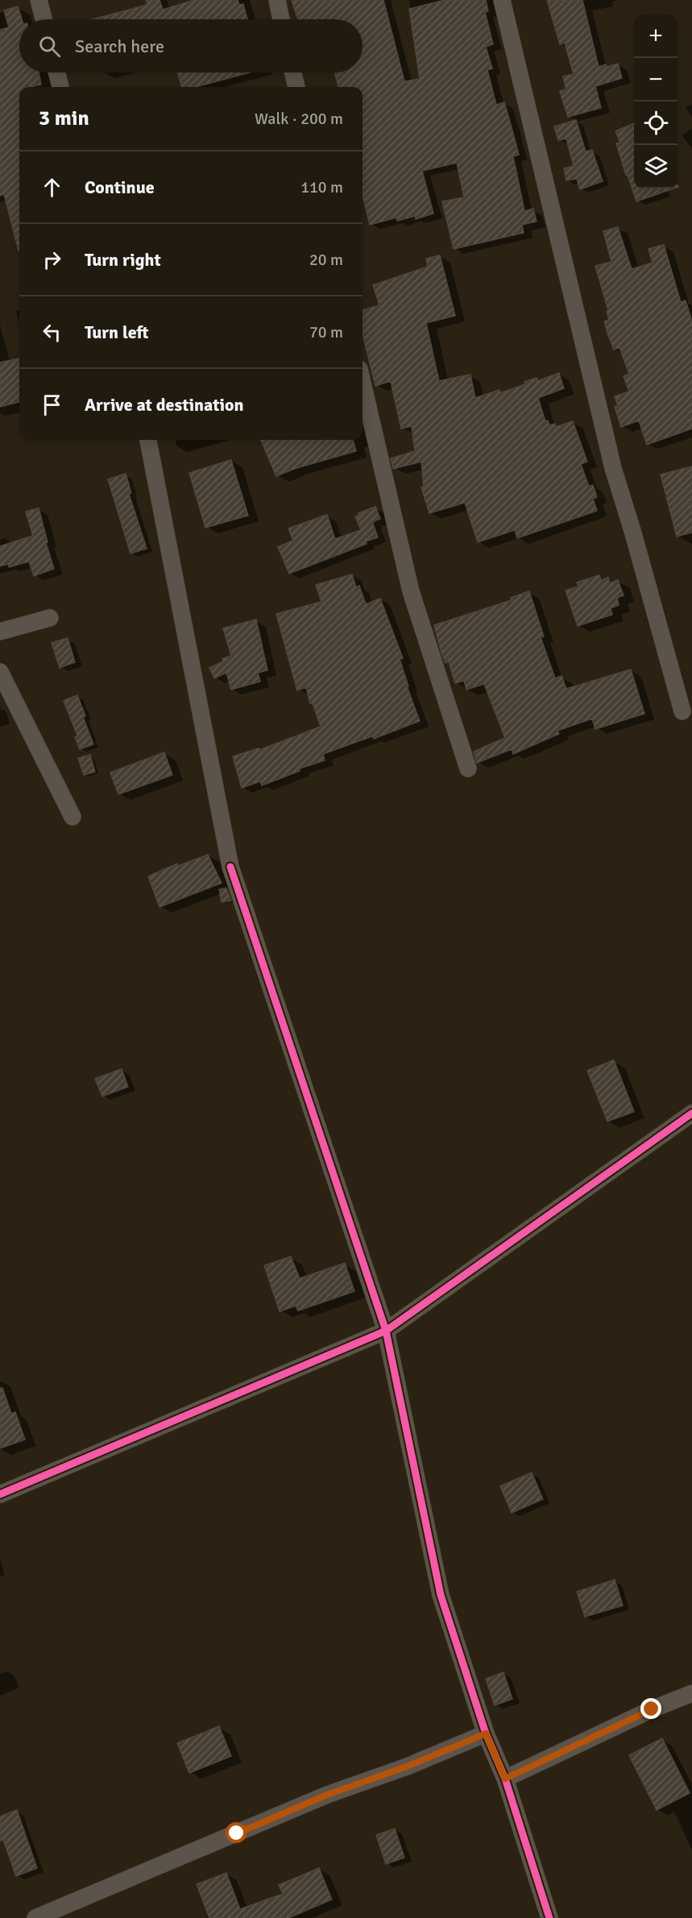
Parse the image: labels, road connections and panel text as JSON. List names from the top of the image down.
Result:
{
  "page": {
    "map_buttons": ["+", "−"],
    "search": "Search here",
    "heading": ["3 min", "Walk · 200 m"],
    "list": [
      ["Continue", "110 m"],
      ["Turn right", "20 m"],
      ["Turn left", "70 m"],
      "Arrive at destination"
    ]
  }
}
